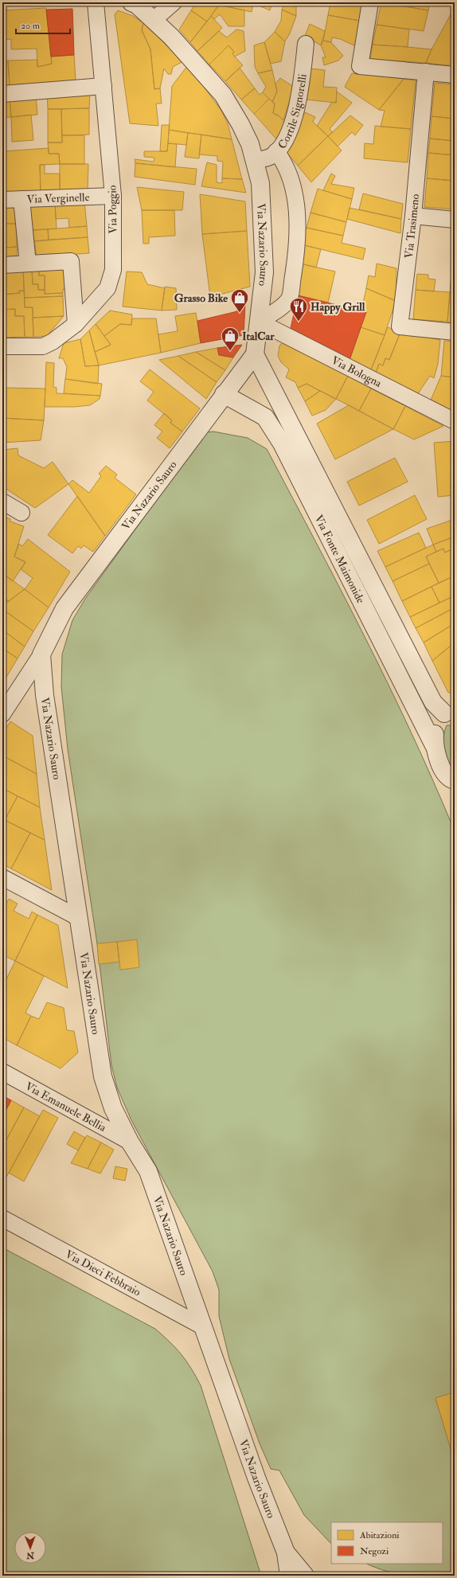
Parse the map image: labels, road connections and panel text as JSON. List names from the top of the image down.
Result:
{
  "streets": {
    "street": [
      "Cortile Signorelli",
      "Via Verginelle",
      "Via Poggio",
      "Via Trasimeno",
      "Via Nazario Sauro",
      "Via Bologna",
      "Via Fonte Maimonide",
      "Via Emanuele Bellia",
      "Via Dieci Febbraio"
    ]
  },
  "crossings": [
    ["Cortile Signorelli", "Via Nazario Sauro"],
    ["Via Verginelle", "Via Poggio"],
    ["Via Nazario Sauro", "Via Bologna"],
    ["Via Nazario Sauro", "Via Fonte Maimonide"],
    ["Via Nazario Sauro", "Via Emanuele Bellia"],
    ["Via Nazario Sauro", "Via Dieci Febbraio"]
  ],
  "places": {
    "shop": ["Grasso Bike", "ItalCar"],
    "restaurant": ["Happy Grill"]
  },
  "legend": ["Abitazioni", "Negozi"],
  "scale_bar": "20 m",
  "north": "bottom"
}
